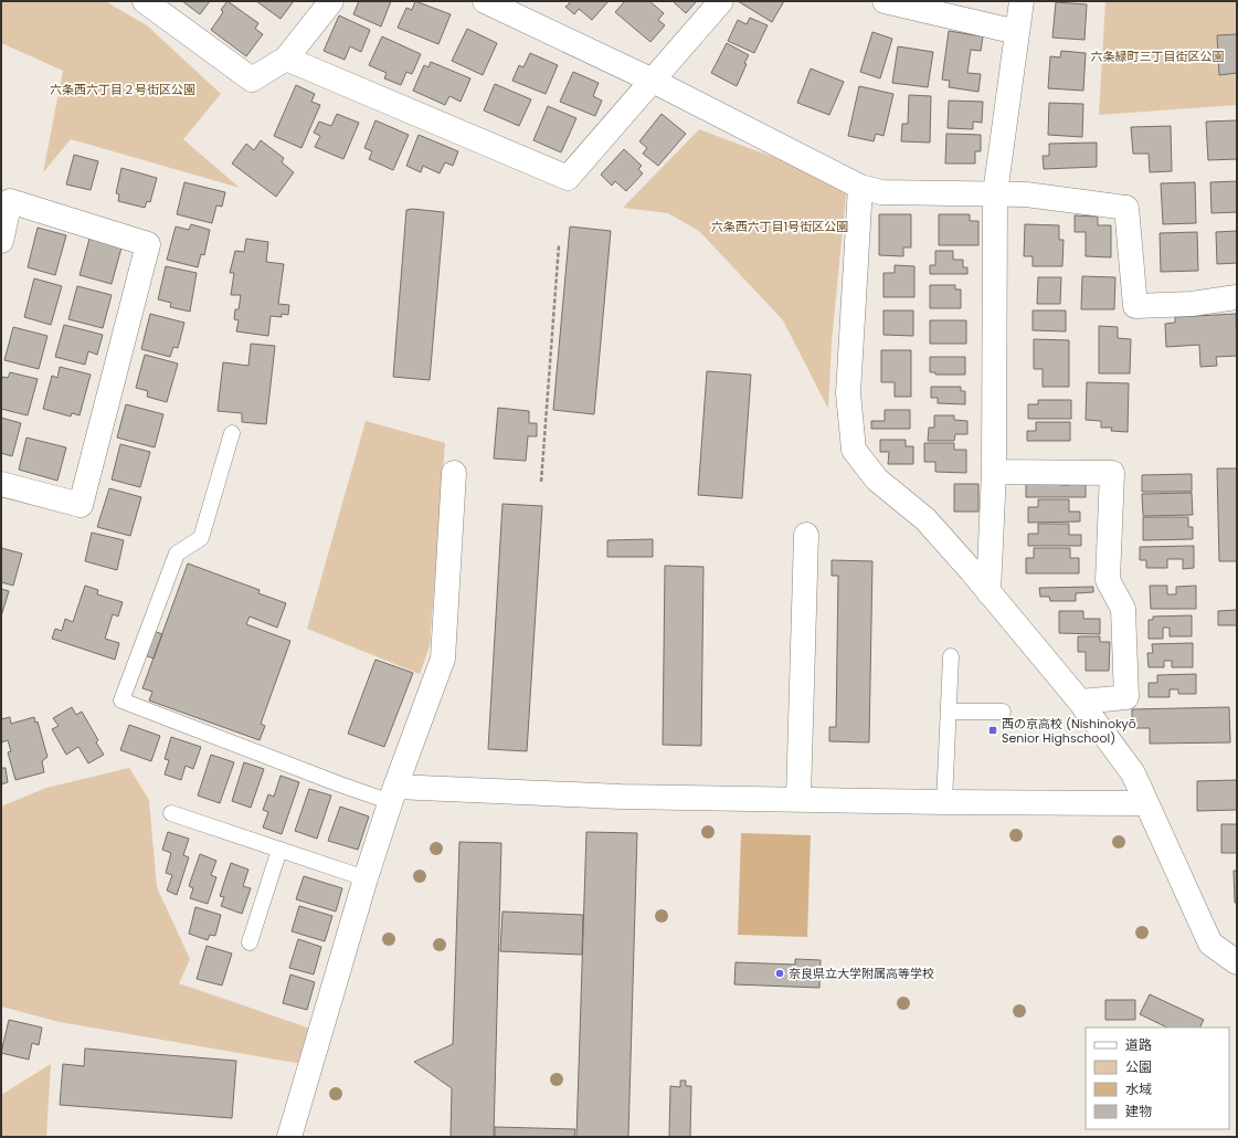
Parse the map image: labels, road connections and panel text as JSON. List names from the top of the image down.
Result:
{
  "parks": ["六条緑町三丁目街区公園", "六条西六丁目２号街区公園", "六条西六丁目1号街区公園"],
  "places": {
    "transit": ["西の京高校 (Nishinokyō Senior Highschool)"],
    "other": ["奈良県立大学附属高等学校"]
  },
  "legend": [
    "道路",
    "公園",
    "水域",
    "建物"
  ]
}
